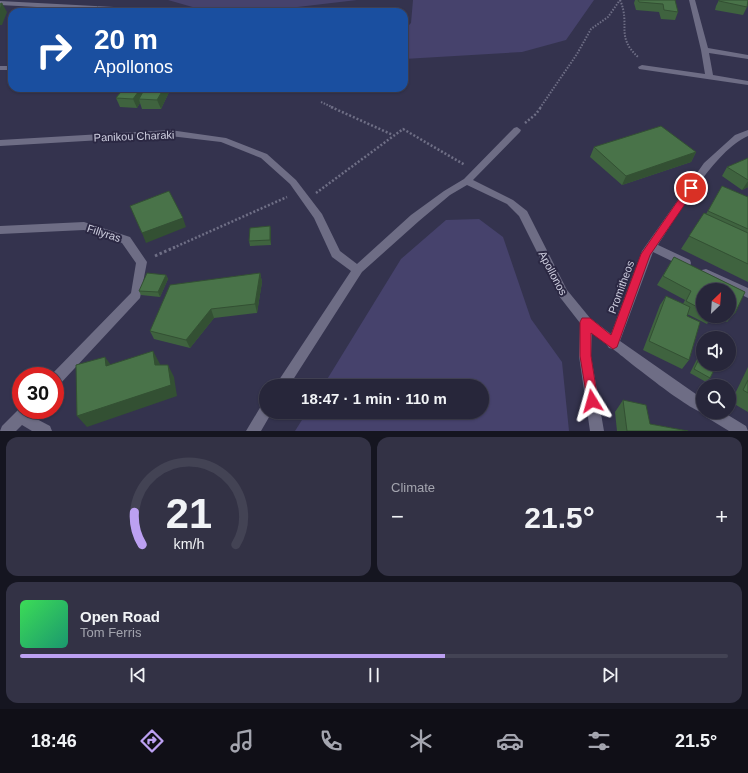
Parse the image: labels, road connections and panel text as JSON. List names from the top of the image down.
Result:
{
  "streets": {
    "street": [
      "Panikou Charaki",
      "Fillyras",
      "Apollonos",
      "Promitheos"
    ]
  },
  "crossings": [
    ["Apollonos", "Promitheos"]
  ],
  "north": "top right",
  "page": {
    "turn": ["20 m", "Apollonos"],
    "limit": "30",
    "trip": "18:47 · 1 min · 110 m",
    "tile": "Climate",
    "heat": ["−", "21.5°", "+"],
    "song": ["Open Road", "Tom Ferris"],
    "tabs": ["18:46", "21.5°"],
    "gauge": ["21", "km/h"]
  }
}
